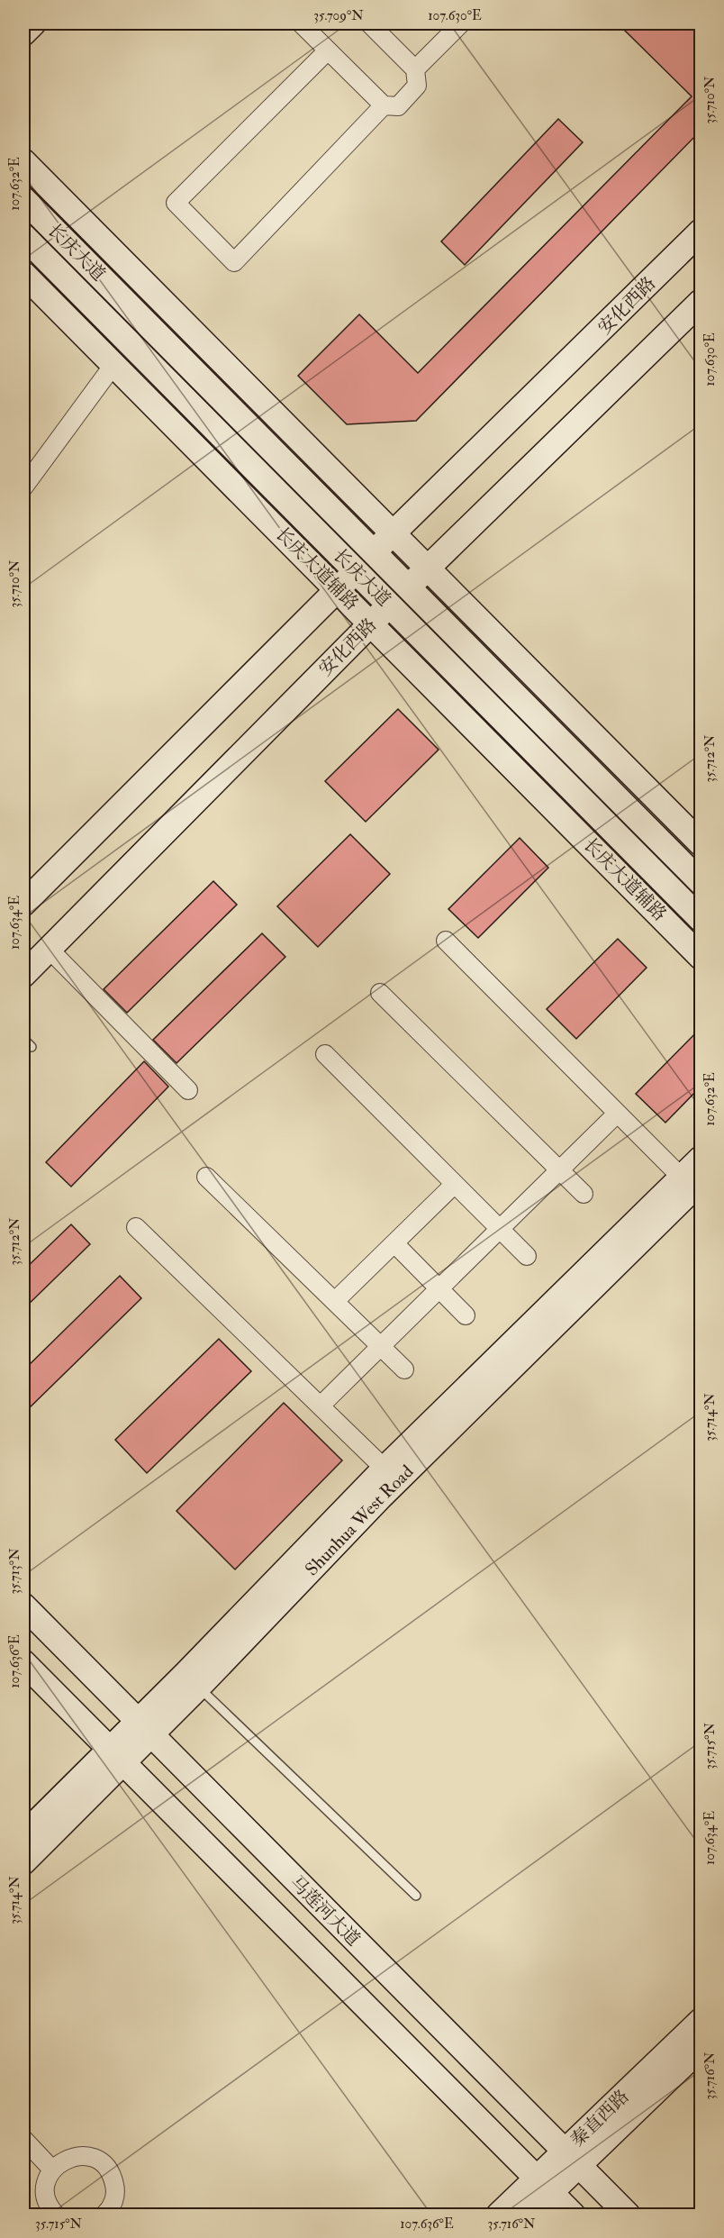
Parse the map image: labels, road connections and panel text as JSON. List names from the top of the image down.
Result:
{
  "streets": {
    "main road": [
      "长庆大道",
      "安化西路",
      "长庆大道辅路",
      "Shunhua West Road",
      "马莲河大道",
      "秦直西路"
    ]
  },
  "crossings": [
    ["长庆大道", "安化西路"],
    ["安化西路", "长庆大道辅路"],
    ["Shunhua West Road", "马莲河大道"],
    ["马莲河大道", "秦直西路"]
  ],
  "coordinates": [
    "35.709°N",
    "107.630°E",
    "35.710°N",
    "107.632°E",
    "35.712°N",
    "107.634°E",
    "35.714°N",
    "35.713°N",
    "107.636°E",
    "35.715°N",
    "35.716°N"
  ]
}
